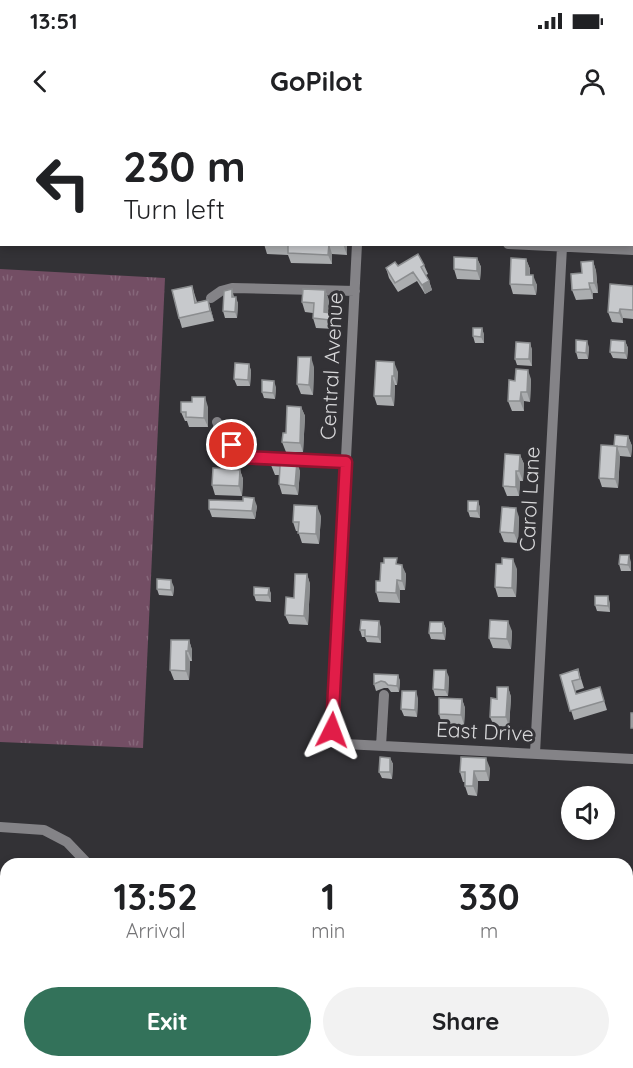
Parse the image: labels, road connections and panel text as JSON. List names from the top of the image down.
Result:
{
  "streets": {
    "street": ["Central Avenue", "Carol Lane", "East Drive"]
  },
  "crossings": [
    ["Central Avenue", "East Drive"],
    ["Carol Lane", "East Drive"]
  ],
  "page": {
    "status": "13:51",
    "header": "GoPilot",
    "turn": ["230 m", "Turn left"],
    "eta": [
      "13:52",
      "Arrival",
      "1",
      "min",
      "330",
      "m"
    ],
    "buttons": ["Exit", "Share"]
  }
}
